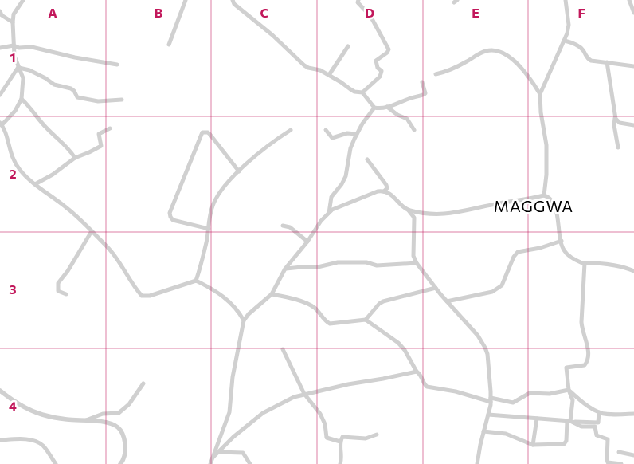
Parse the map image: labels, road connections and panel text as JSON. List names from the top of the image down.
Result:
{
  "districts": ["MAGGWA"],
  "grid": {
    "columns": [
      "A",
      "B",
      "C",
      "D",
      "E",
      "F"
    ],
    "rows": [
      "1",
      "2",
      "3",
      "4"
    ]
  }
}
